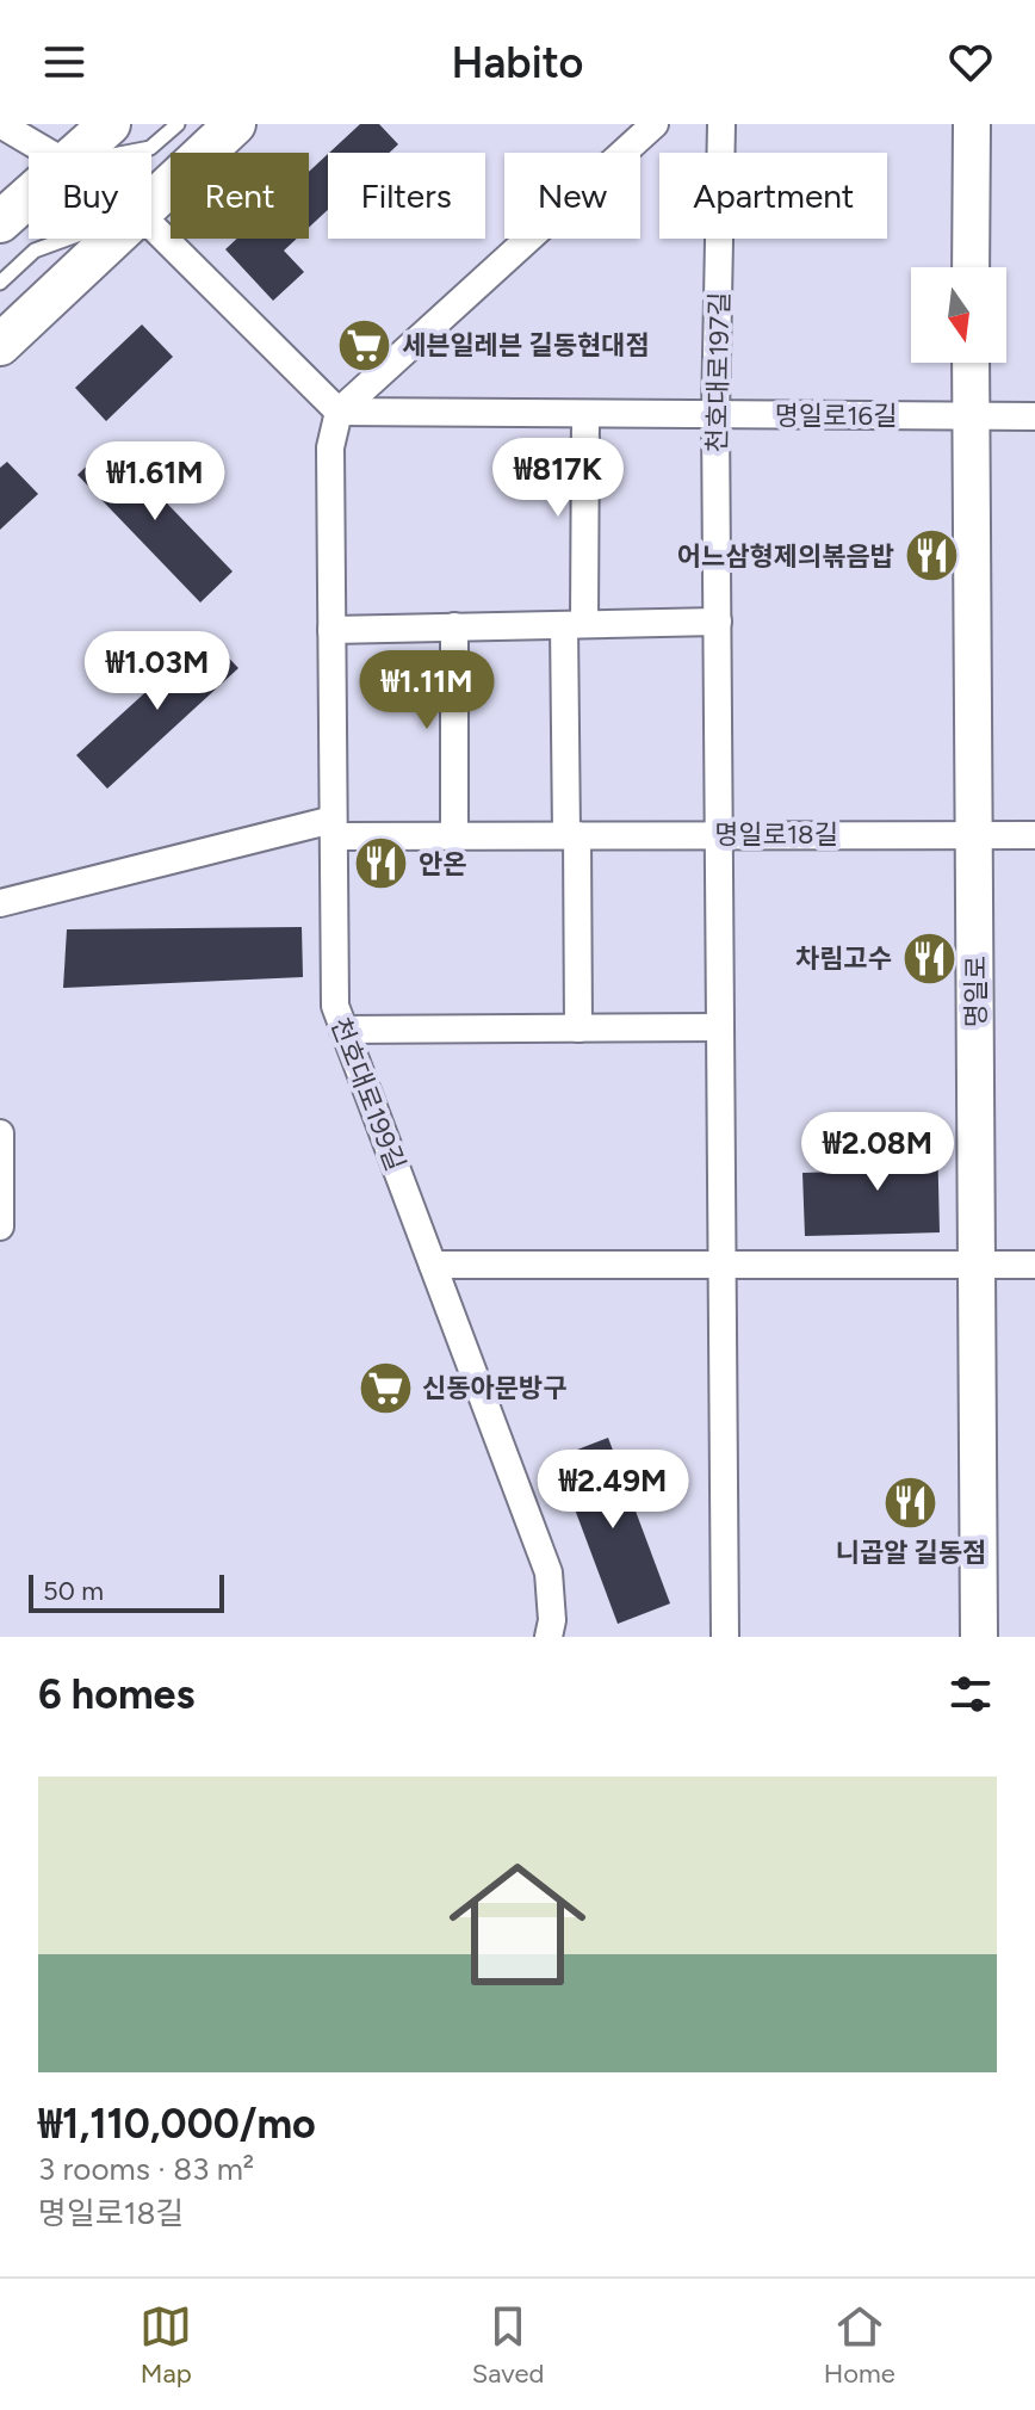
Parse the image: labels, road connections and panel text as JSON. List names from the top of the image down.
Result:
{
  "streets": {
    "street": [
      "천호대로197길",
      "명일로16길",
      "명일로18길",
      "명일로",
      "천호대로199길"
    ]
  },
  "crossings": [
    ["천호대로197길", "명일로16길"],
    ["천호대로197길", "명일로18길"],
    ["명일로16길", "명일로"],
    ["명일로16길", "천호대로199길"],
    ["명일로18길", "명일로"],
    ["명일로18길", "천호대로199길"]
  ],
  "places": {
    "supermarket": ["세븐일레븐 길동현대점", "신동아문방구"],
    "restaurant": [
      "어느삼형제의볶음밥",
      "안온",
      "차림고수",
      "니곱알 길동점"
    ]
  },
  "scale_bar": "50 m",
  "north": "bottom",
  "page": {
    "header": "Habito",
    "chip": [
      "Buy",
      "Rent",
      "Filters",
      "New",
      "Apartment"
    ],
    "price": [
      "₩817K",
      "₩1.61M",
      "₩1.03M",
      "₩1.11M",
      "₩2.08M",
      "₩2.49M"
    ],
    "scale": "50 m",
    "heading": "6 homes",
    "list": [
      {
        "name": "₩1,110,000/mo",
        "note": "3 rooms · 83 m² · 명일로18길"
      }
    ],
    "tabs": ["Map", "Saved", "Home"]
  }
}
